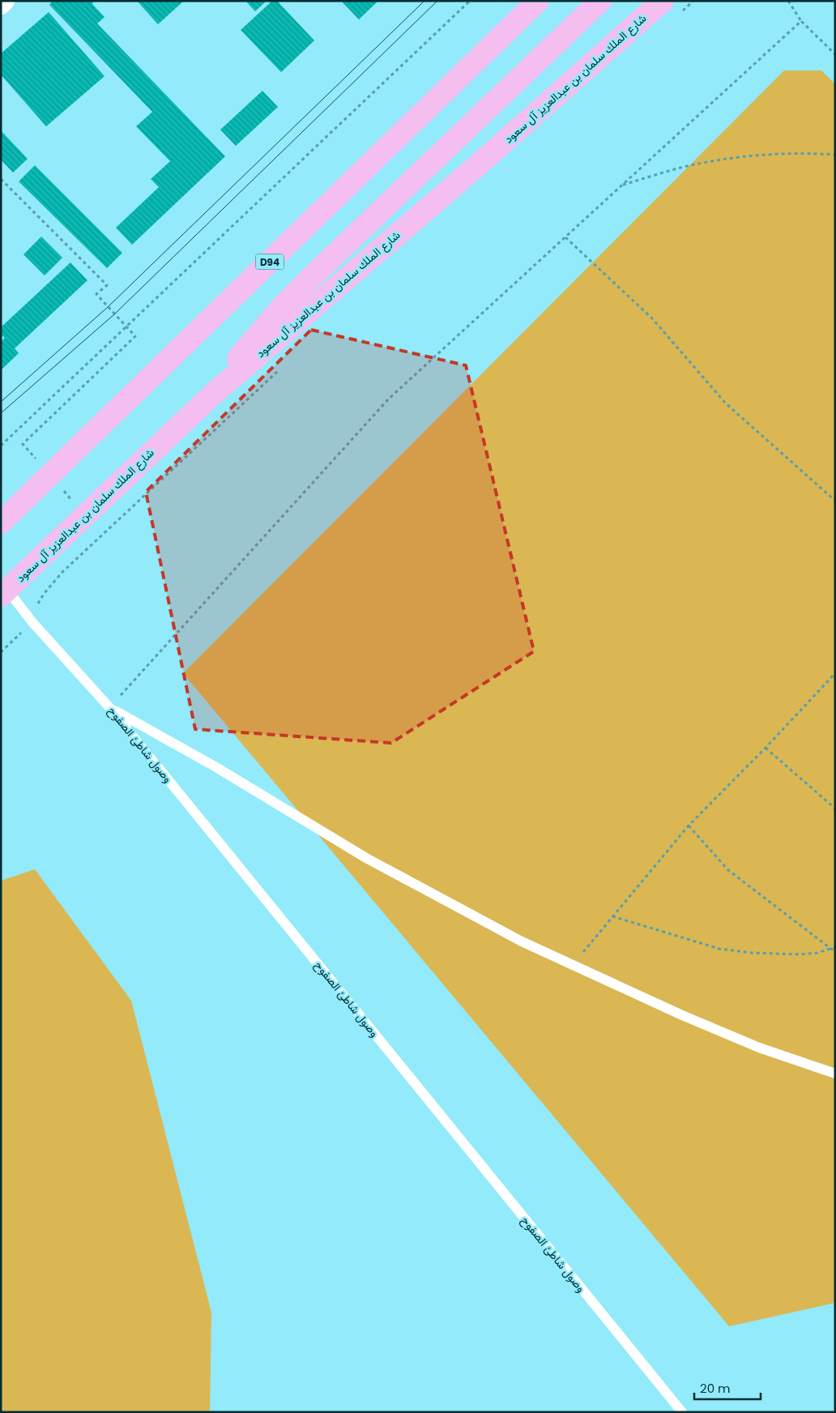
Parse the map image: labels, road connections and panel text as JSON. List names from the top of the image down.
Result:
{
  "streets": {
    "main road": ["شارع الملك سلمان بن عبدالعزيز آل سعود", "D94"],
    "lane": ["وصول شاطئ الصفوح"]
  },
  "crossings": [
    ["شارع الملك سلمان بن عبدالعزيز آل سعود", "وصول شاطئ الصفوح"]
  ],
  "scale_bar": "20 m"
}
